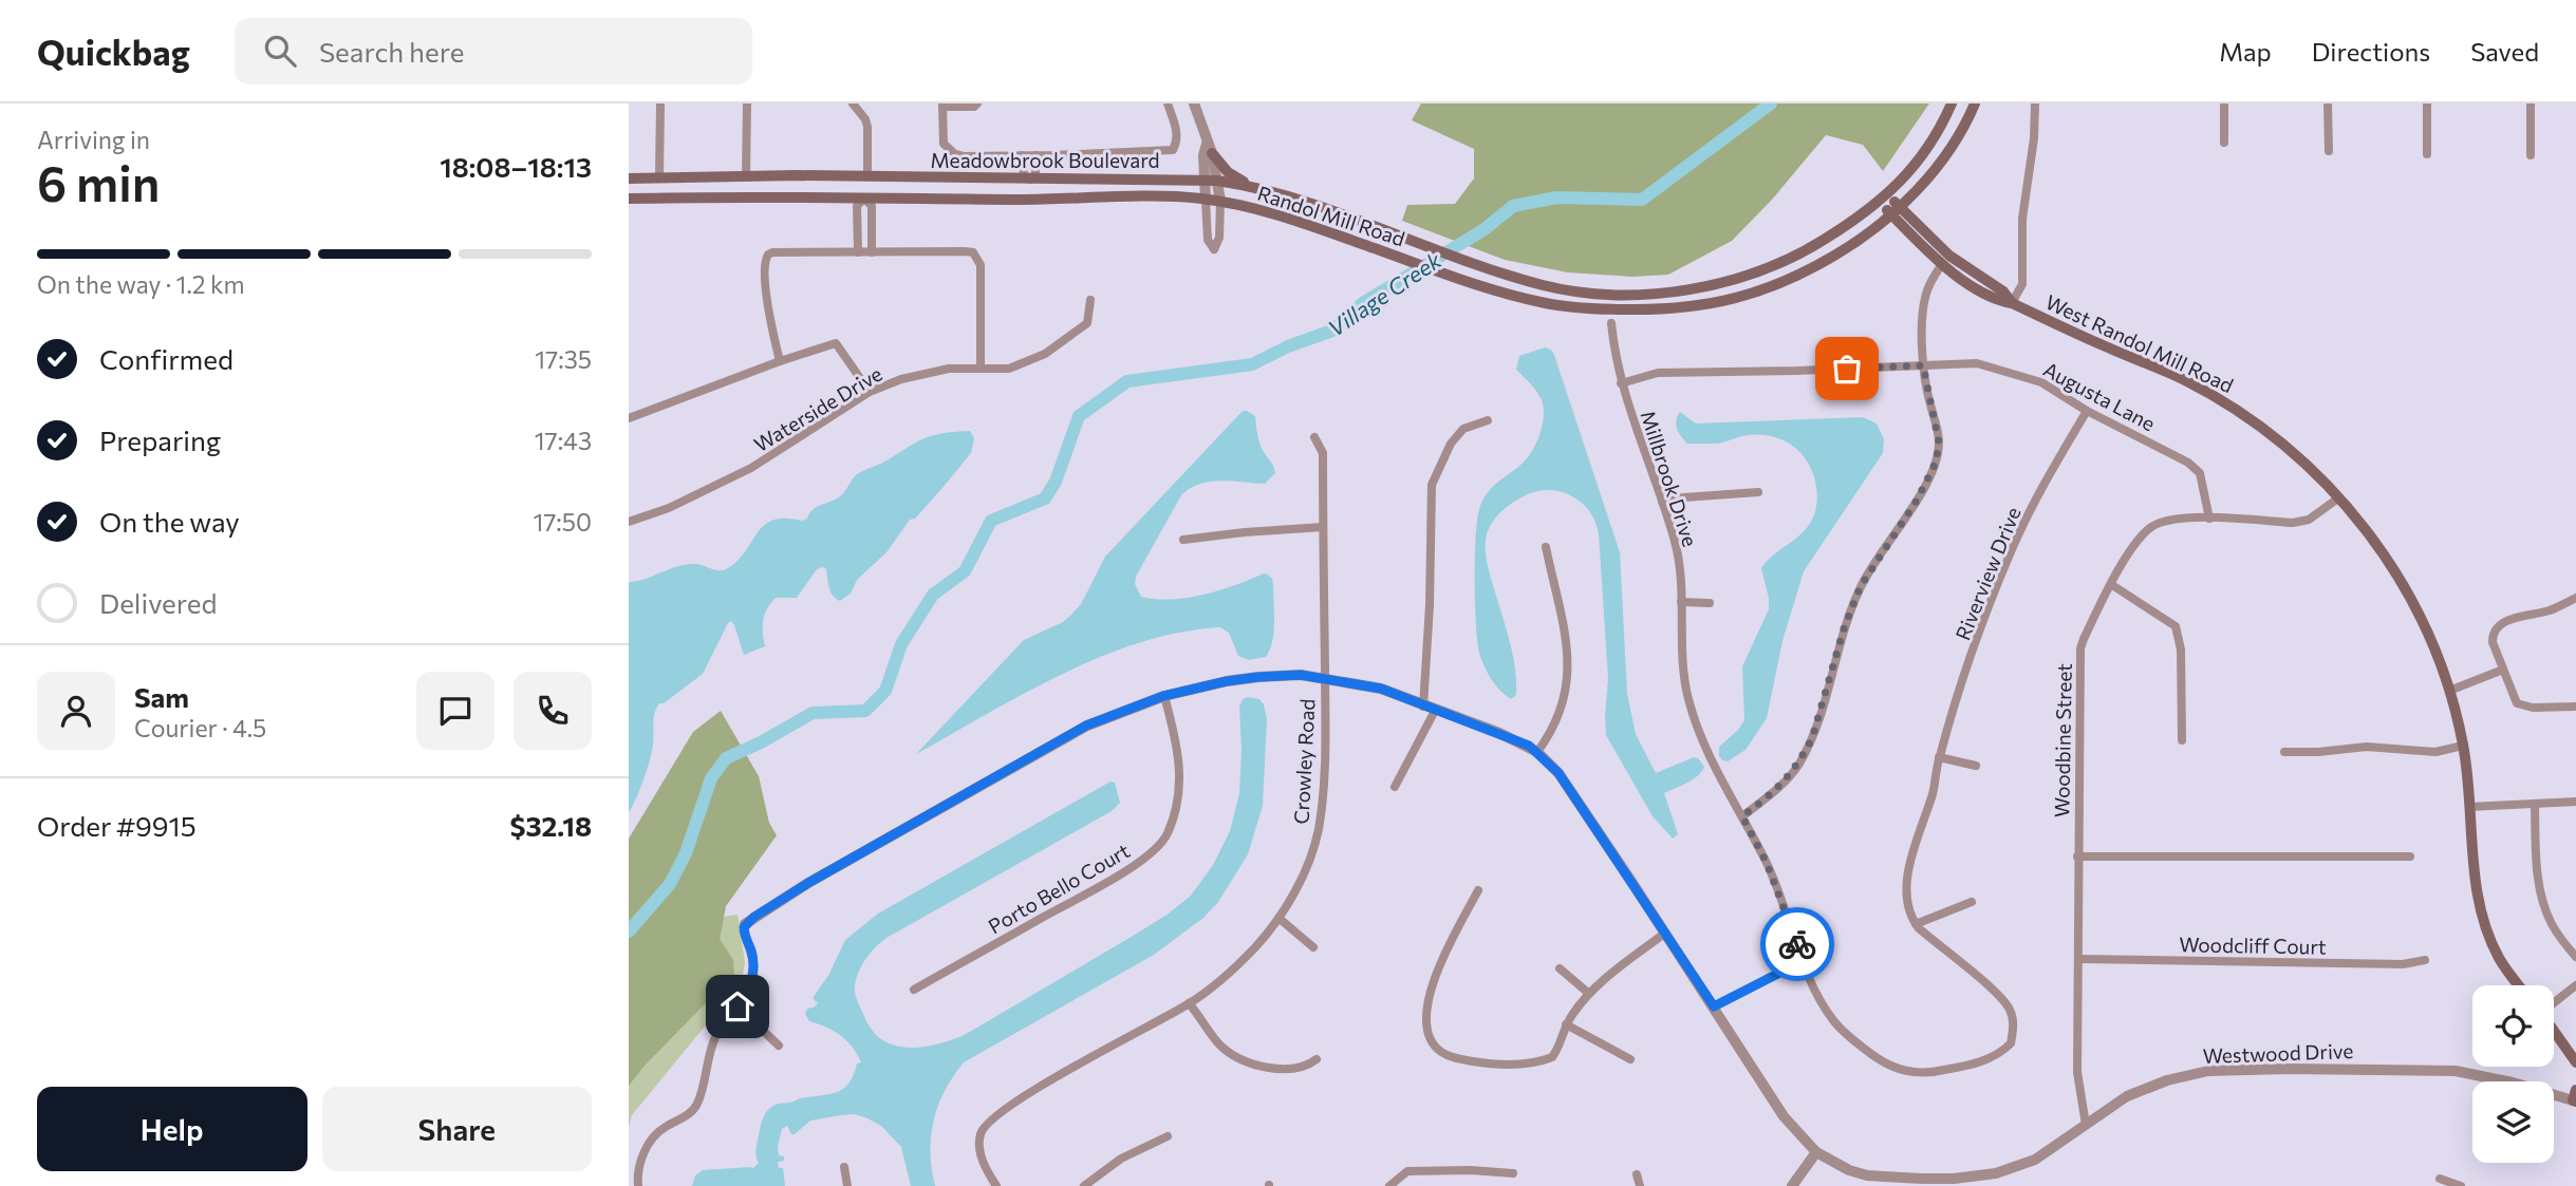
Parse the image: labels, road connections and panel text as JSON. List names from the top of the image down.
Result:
{
  "streets": {
    "main road": ["Meadowbrook Boulevard", "Randol Mill Road", "West Randol Mill Road"],
    "street": [
      "Augusta Lane",
      "Waterside Drive",
      "Millbrook Drive",
      "Riverview Drive",
      "Woodbine Street",
      "Crowley Road",
      "Porto Bello Court",
      "Woodcliff Court",
      "Westwood Drive"
    ]
  },
  "crossings": [
    ["Meadowbrook Boulevard", "Randol Mill Road"],
    ["Meadowbrook Boulevard", "West Randol Mill Road"],
    ["Randol Mill Road", "West Randol Mill Road"],
    ["West Randol Mill Road", "Woodbine Street"],
    ["Augusta Lane", "Millbrook Drive"],
    ["Augusta Lane", "Riverview Drive"],
    ["Augusta Lane", "Woodbine Street"],
    ["Millbrook Drive", "Riverview Drive"],
    ["Woodbine Street", "Woodcliff Court"],
    ["Woodbine Street", "Westwood Drive"],
    ["Crowley Road", "Westwood Drive"],
    ["Porto Bello Court", "Westwood Drive"]
  ],
  "water": ["Village Creek"],
  "page": {
    "header": "Quickbag",
    "search": "Search here",
    "nav": ["Map", "Directions", "Saved"],
    "heading": ["6 min", "Arriving in", "18:08–18:13"],
    "panel": [
      "Sam",
      "Courier · 4.5",
      "Order #9915",
      "$32.18"
    ],
    "bar": "On the way · 1.2 km",
    "list": [
      ["Confirmed", "17:35"],
      ["Preparing", "17:43"],
      ["On the way", "17:50"],
      "Delivered"
    ],
    "buttons": ["Help", "Share"]
  }
}
